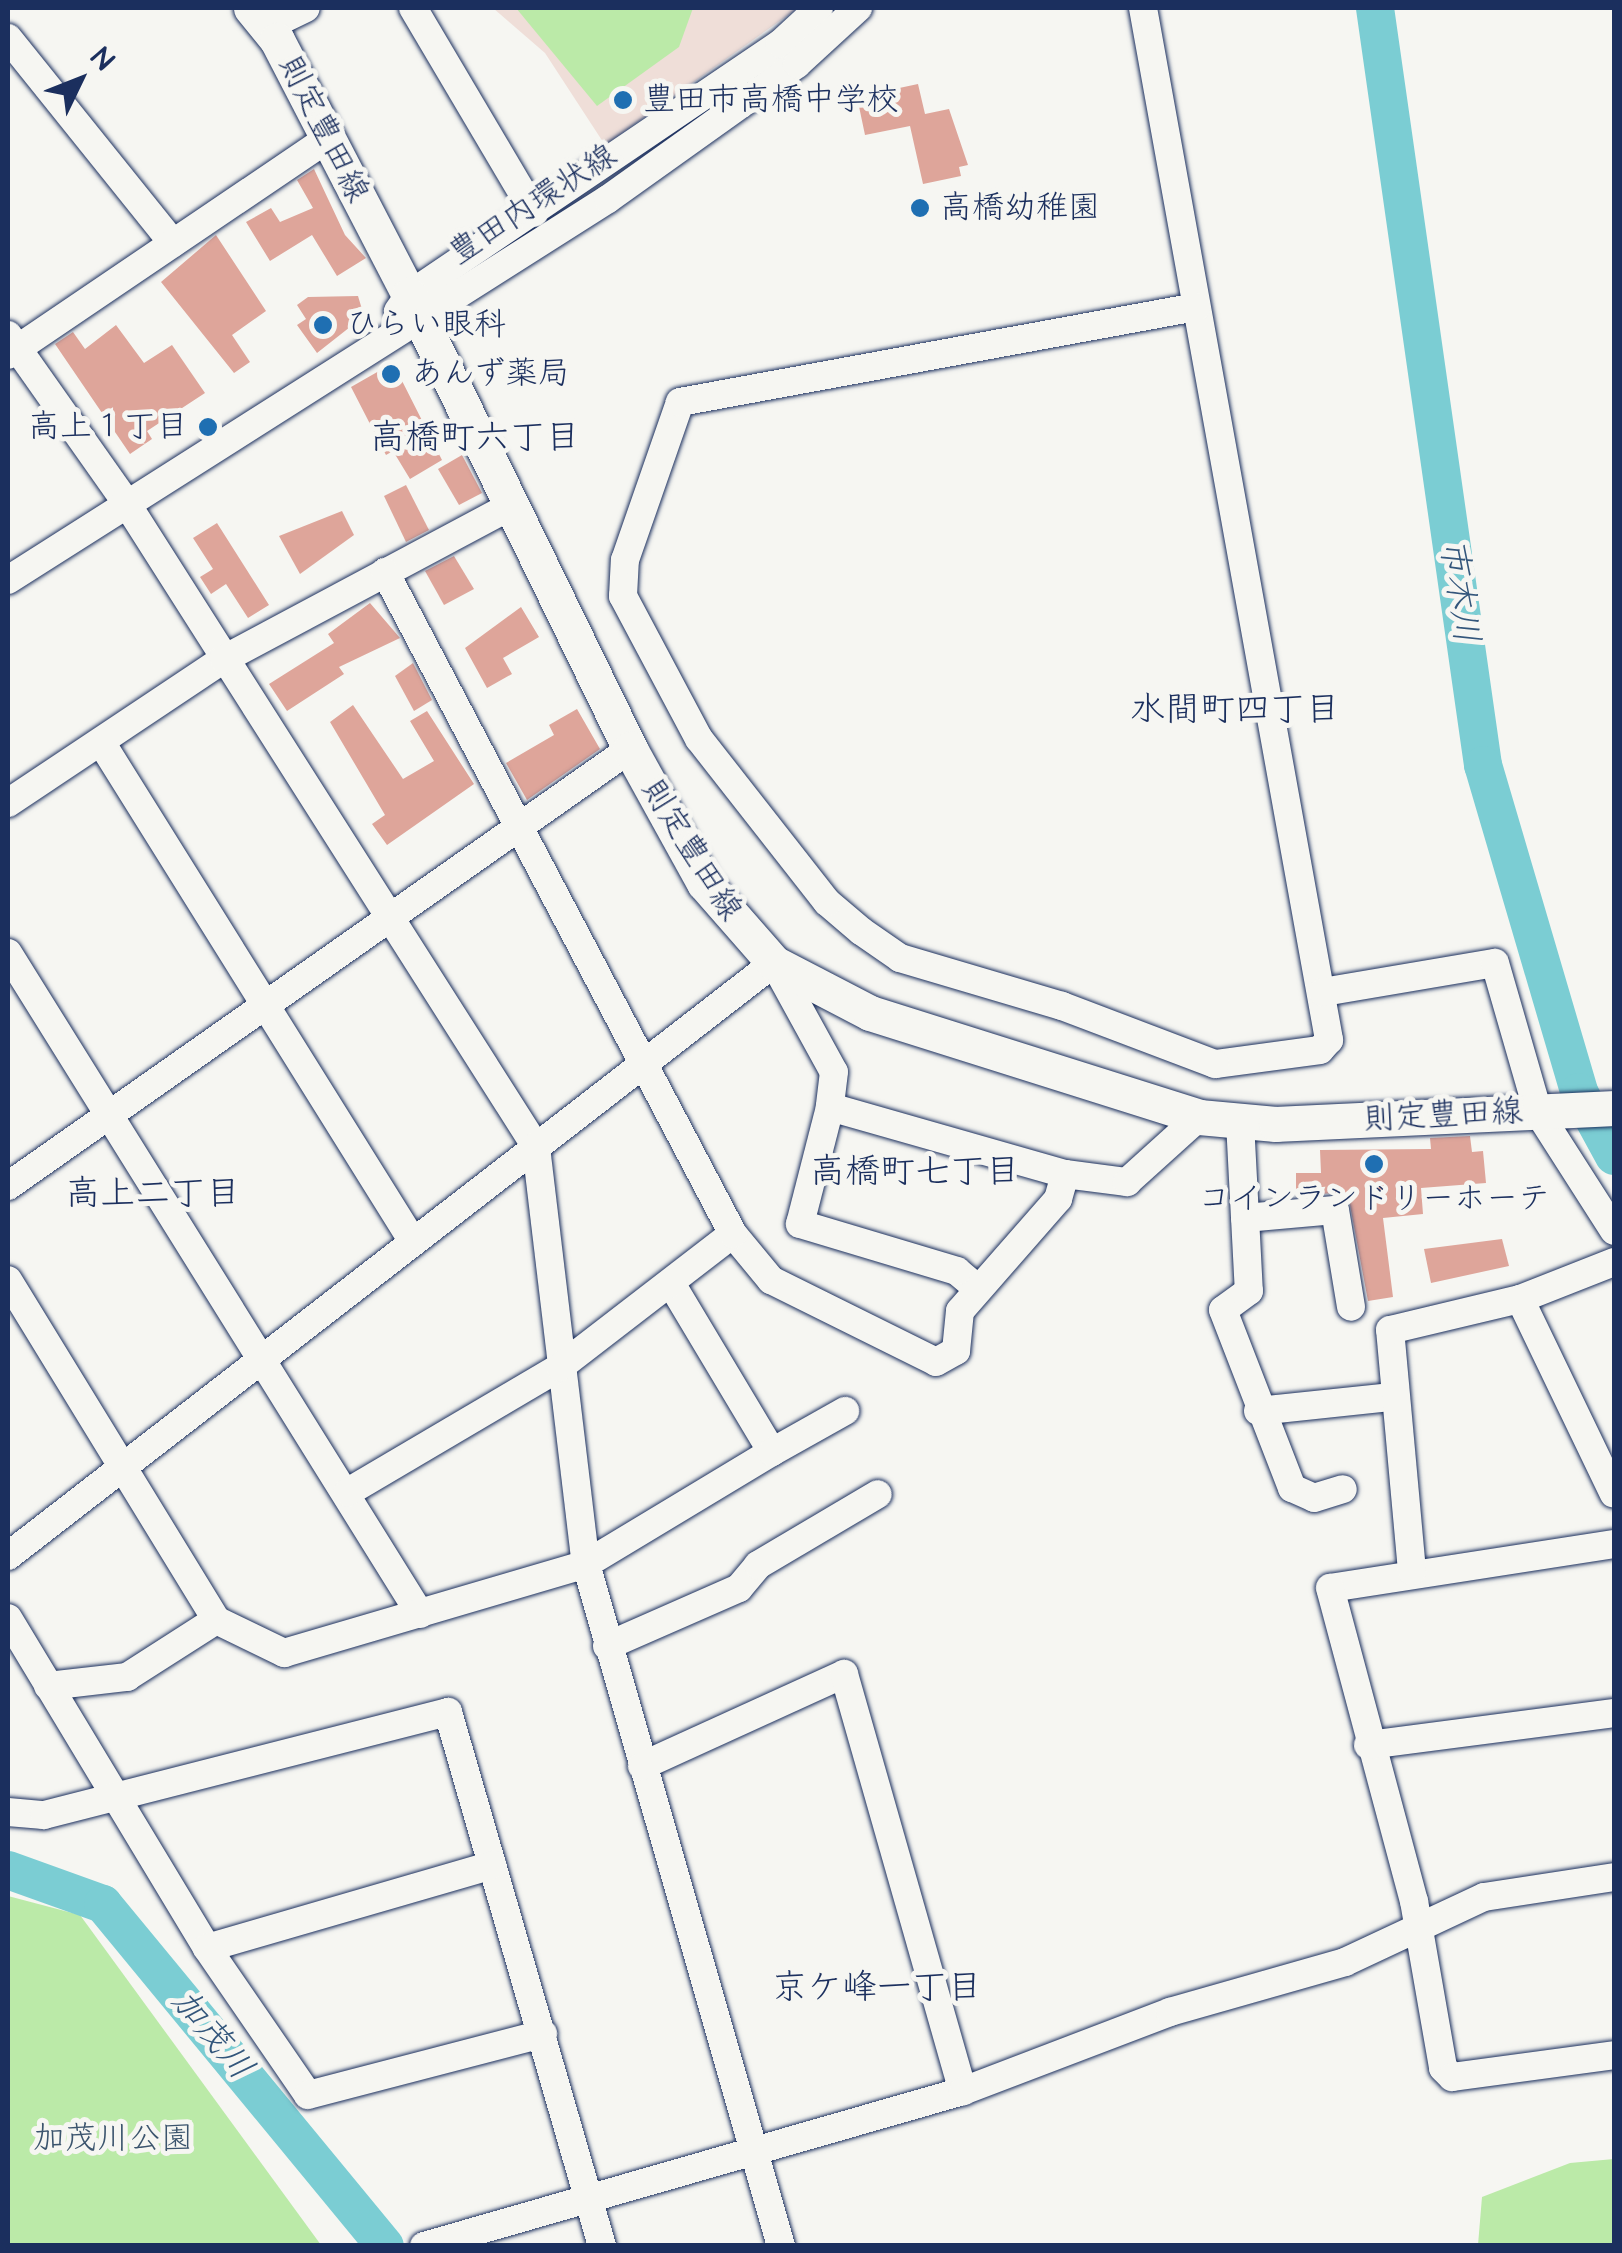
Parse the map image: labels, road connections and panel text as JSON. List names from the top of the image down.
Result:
{
  "streets": {
    "main road": ["則定豊田線"],
    "street": ["豊田内環状線"]
  },
  "crossings": [
    ["則定豊田線", "豊田内環状線"]
  ],
  "districts": [
    "高橋町六丁目",
    "水間町四丁目",
    "高橋町七丁目",
    "高上二丁目",
    "京ケ峰一丁目"
  ],
  "water": ["市木川", "加茂川"],
  "parks": ["加茂川公園"],
  "places": [
    "豊田市高橋中学校",
    "高橋幼稚園",
    "ひらい眼科",
    "あんず薬局",
    "高上１丁目",
    "コインランドリーホーテ"
  ],
  "north": "top right"
}
